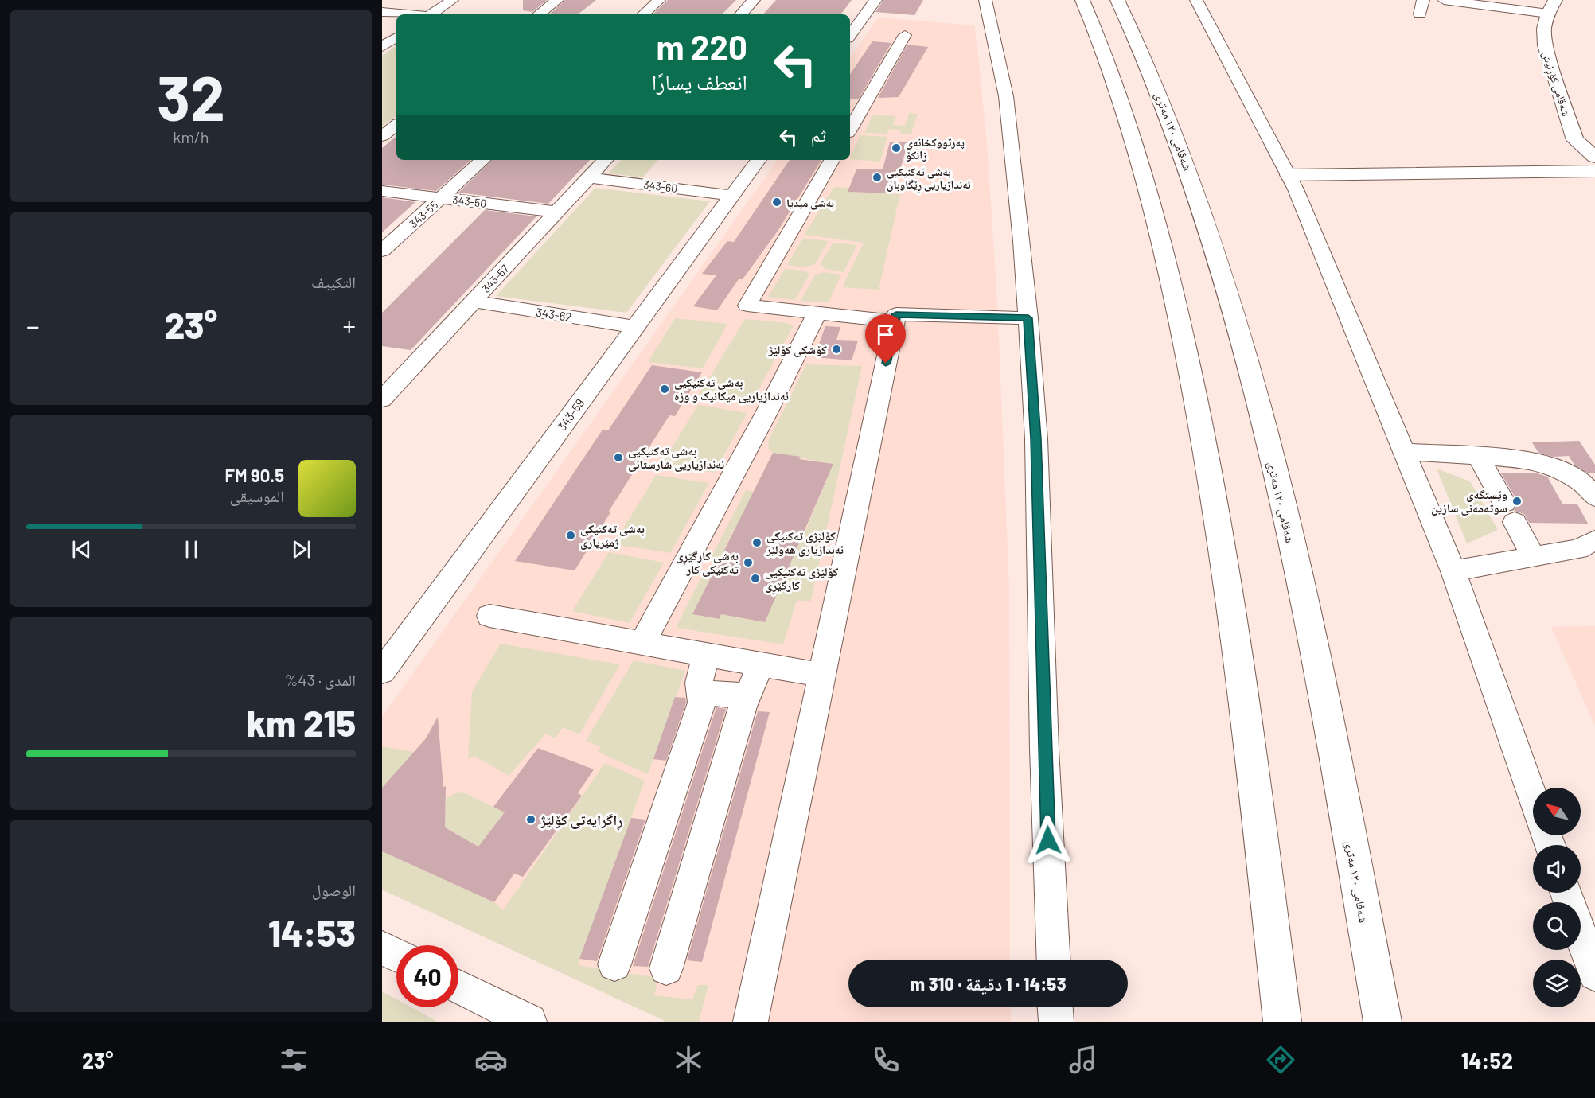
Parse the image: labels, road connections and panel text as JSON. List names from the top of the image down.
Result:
{
  "streets": {
    "main road": ["شەقامی کۆڕنیش", "شەقامی ١٢٠ مەتری"],
    "street": [
      "343-60",
      "343-50",
      "343-55",
      "343-57",
      "343-62",
      "343-59"
    ]
  },
  "crossings": [
    ["343-60", "343-57"],
    ["343-60", "343-59"],
    ["343-50", "343-55"],
    ["343-50", "343-57"],
    ["343-57", "343-62"],
    ["343-62", "343-59"]
  ],
  "places": [
    "پەرتووکخانەی زانکۆ",
    "بەشی تەکنیکیی ئەندازیاریی ڕێگاوبان",
    "بەشی میدیا",
    "کۆشکی کۆلێژ",
    "بەشی تەکنیکیی ئەندازیاریی میکانیک و وزە",
    "بەشی تەکنیکیی ئەندازیاریی شارستانی",
    "وێستگەی سوتەمەنی سازین",
    "بەشی تەکنیکی ژمێریاری",
    "کۆلێژی تەکنیکی ئەندازیاری هەولێر",
    "بەشی کارگێڕی تەکنیکی کار",
    "کۆلێژی تەکنیکیی کارگێڕی",
    "ڕاگرایەتی کۆلێژ"
  ],
  "north": "top left",
  "page": {
    "tile": [
      ["32", "km/h"],
      "التكييف",
      ["المدى · 43%", "215 km"],
      ["الوصول", "14:53"]
    ],
    "turn": ["220 m", "انعطف يسارًا"],
    "then": "ثم",
    "heat": ["−", "23°", "+"],
    "song": ["90.5 FM", "الموسيقى"],
    "limit": "40",
    "trip": "14:53 · 1 دقيقة · 310 m",
    "tabs": ["14:52", "23°"]
  }
}
